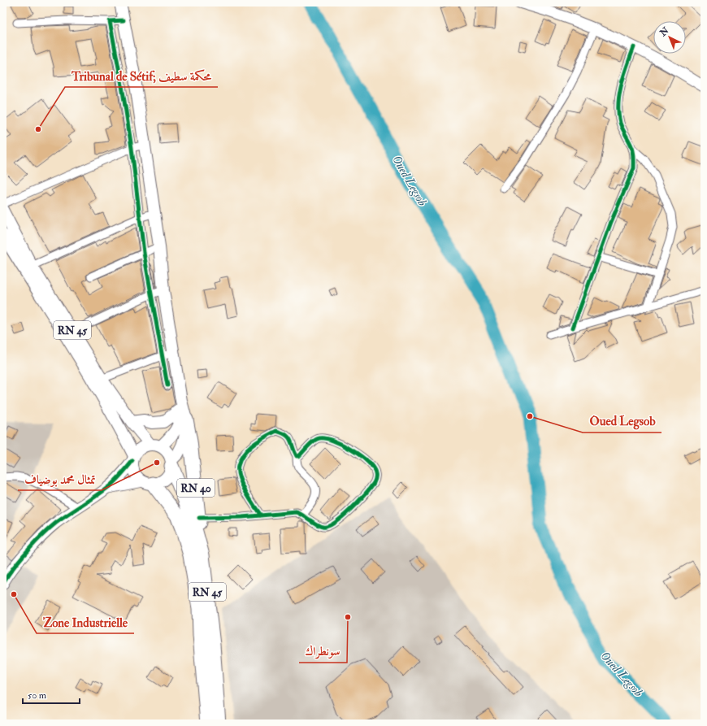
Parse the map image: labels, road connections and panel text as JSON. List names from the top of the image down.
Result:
{
  "streets": {
    "highway": ["RN 45", "RN 40"]
  },
  "crossings": [
    ["RN 45", "RN 40"]
  ],
  "water": ["Oued Legsob"],
  "places": [
    "Tribunal de Sétif; محكمة سطيف",
    "Oued Legsob",
    "تمثال محمد بوضياف",
    "Zone Industrielle",
    "سونطراك"
  ],
  "scale_bar": "50 m",
  "north": "top left"
}
